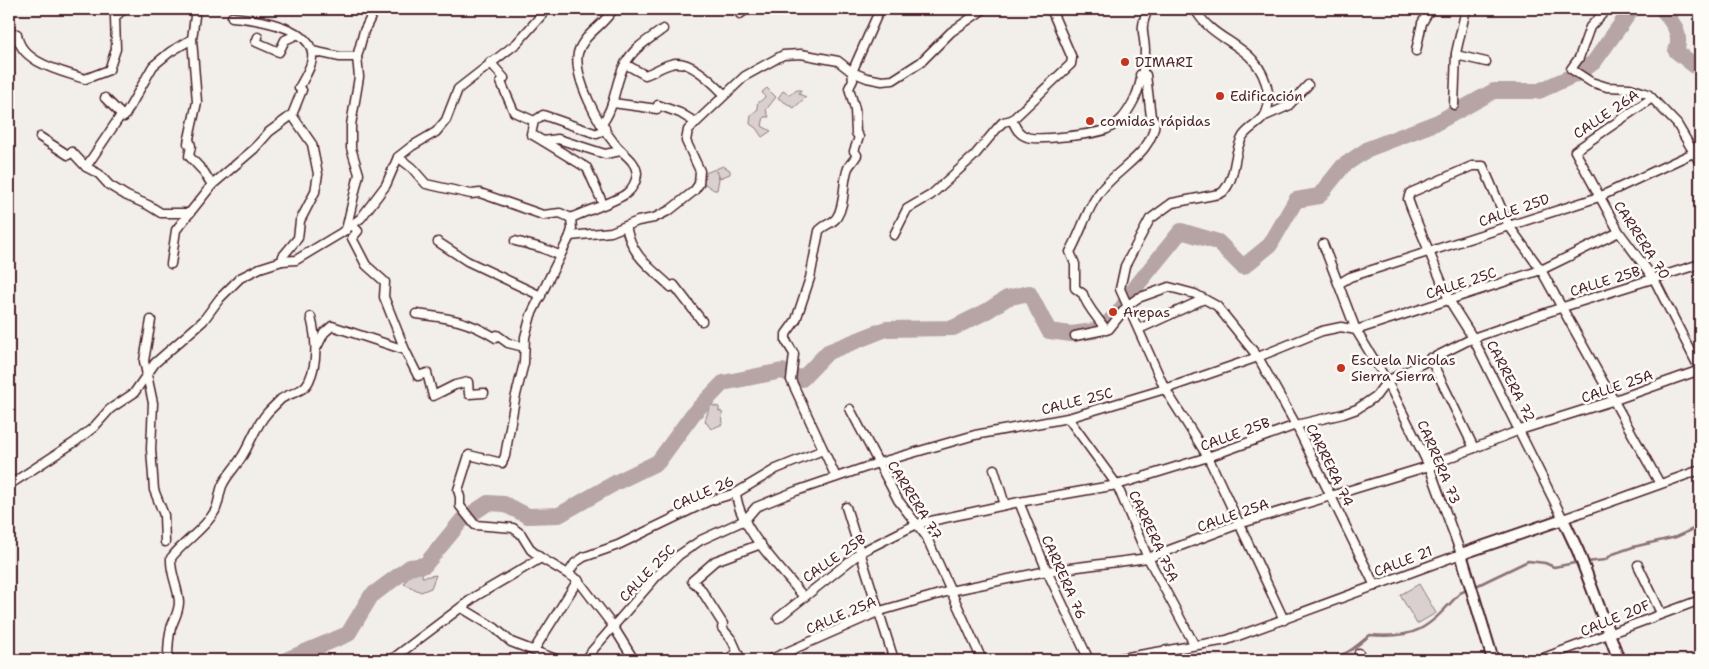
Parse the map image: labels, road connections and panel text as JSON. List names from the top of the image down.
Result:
{
  "streets": {
    "street": [
      "CALLE 26A",
      "CALLE 25D",
      "CARRERA 70",
      "CALLE 25B",
      "CALLE 25C",
      "CARRERA 72",
      "CALLE 25A",
      "CARRERA 73",
      "CARRERA 74",
      "CALLE 26",
      "CARRERA 77",
      "CARRERA 75A",
      "CALLE 21",
      "CARRERA 76",
      "CALLE 20F"
    ]
  },
  "crossings": [
    ["CALLE 26A", "CARRERA 70"],
    ["CALLE 25D", "CARRERA 70"],
    ["CALLE 25D", "CARRERA 72"],
    ["CALLE 25D", "CARRERA 73"],
    ["CARRERA 70", "CALLE 25B"],
    ["CARRERA 70", "CALLE 25C"],
    ["CARRERA 70", "CALLE 25A"],
    ["CALLE 25B", "CARRERA 72"],
    ["CALLE 25B", "CARRERA 73"],
    ["CALLE 25B", "CARRERA 74"],
    ["CALLE 25B", "CARRERA 77"],
    ["CALLE 25B", "CARRERA 75A"],
    ["CALLE 25B", "CARRERA 76"],
    ["CALLE 25C", "CARRERA 72"],
    ["CALLE 25C", "CARRERA 73"],
    ["CALLE 25C", "CARRERA 74"],
    ["CALLE 25C", "CARRERA 77"],
    ["CALLE 25C", "CARRERA 75A"],
    ["CARRERA 72", "CALLE 25A"],
    ["CARRERA 72", "CALLE 21"],
    ["CARRERA 72", "CALLE 20F"],
    ["CALLE 25A", "CARRERA 73"],
    ["CALLE 25A", "CARRERA 74"],
    ["CALLE 25A", "CARRERA 77"],
    ["CALLE 25A", "CARRERA 75A"],
    ["CALLE 25A", "CARRERA 76"],
    ["CARRERA 73", "CALLE 21"],
    ["CARRERA 74", "CALLE 21"],
    ["CARRERA 75A", "CALLE 21"]
  ],
  "places": [
    "DIMARI",
    "Edificación",
    "comidas rápidas",
    "Arepas",
    "Escuela Nicolas Sierra Sierra"
  ]
}
